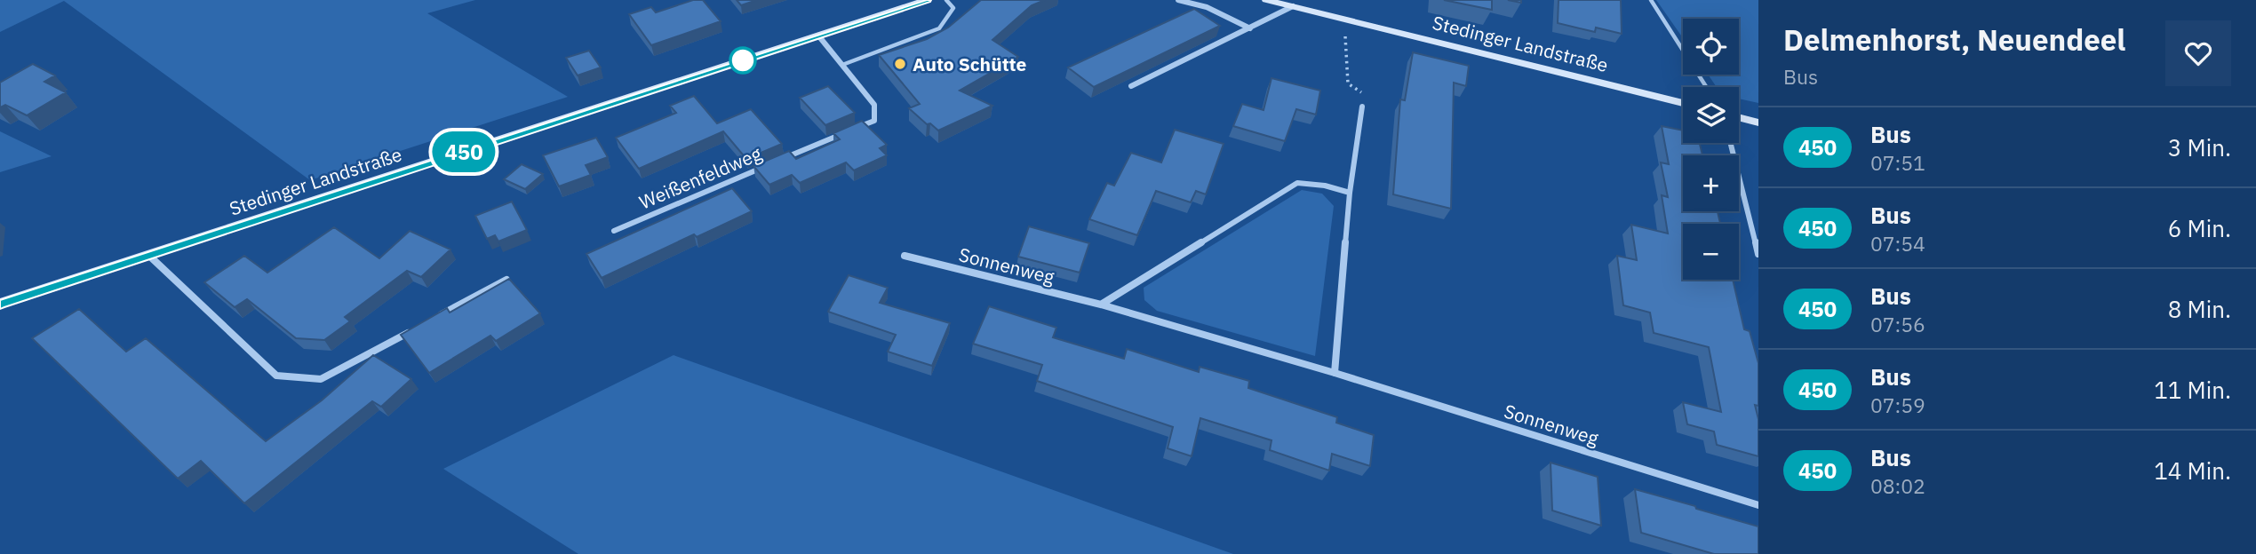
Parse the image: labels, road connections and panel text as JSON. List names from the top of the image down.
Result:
{
  "streets": {
    "main road": ["Stedinger Landstraße"],
    "street": ["Weißenfeldweg", "Sonnenweg"]
  },
  "crossings": [
    ["Stedinger Landstraße", "Weißenfeldweg"]
  ],
  "places": ["Auto Schütte"],
  "lines": ["bus line 450"],
  "page": {
    "on_map": "450",
    "heading": ["Delmenhorst, Neuendeel", "Bus"],
    "map_buttons": ["+", "−"],
    "list": [
      {
        "mark": "450",
        "name": "Bus",
        "note": "07:51",
        "value": "3 Min."
      },
      {
        "mark": "450",
        "name": "Bus",
        "note": "07:54",
        "value": "6 Min."
      },
      {
        "mark": "450",
        "name": "Bus",
        "note": "07:56",
        "value": "8 Min."
      },
      {
        "mark": "450",
        "name": "Bus",
        "note": "07:59",
        "value": "11 Min."
      },
      {
        "mark": "450",
        "name": "Bus",
        "note": "08:02",
        "value": "14 Min."
      }
    ]
  }
}
